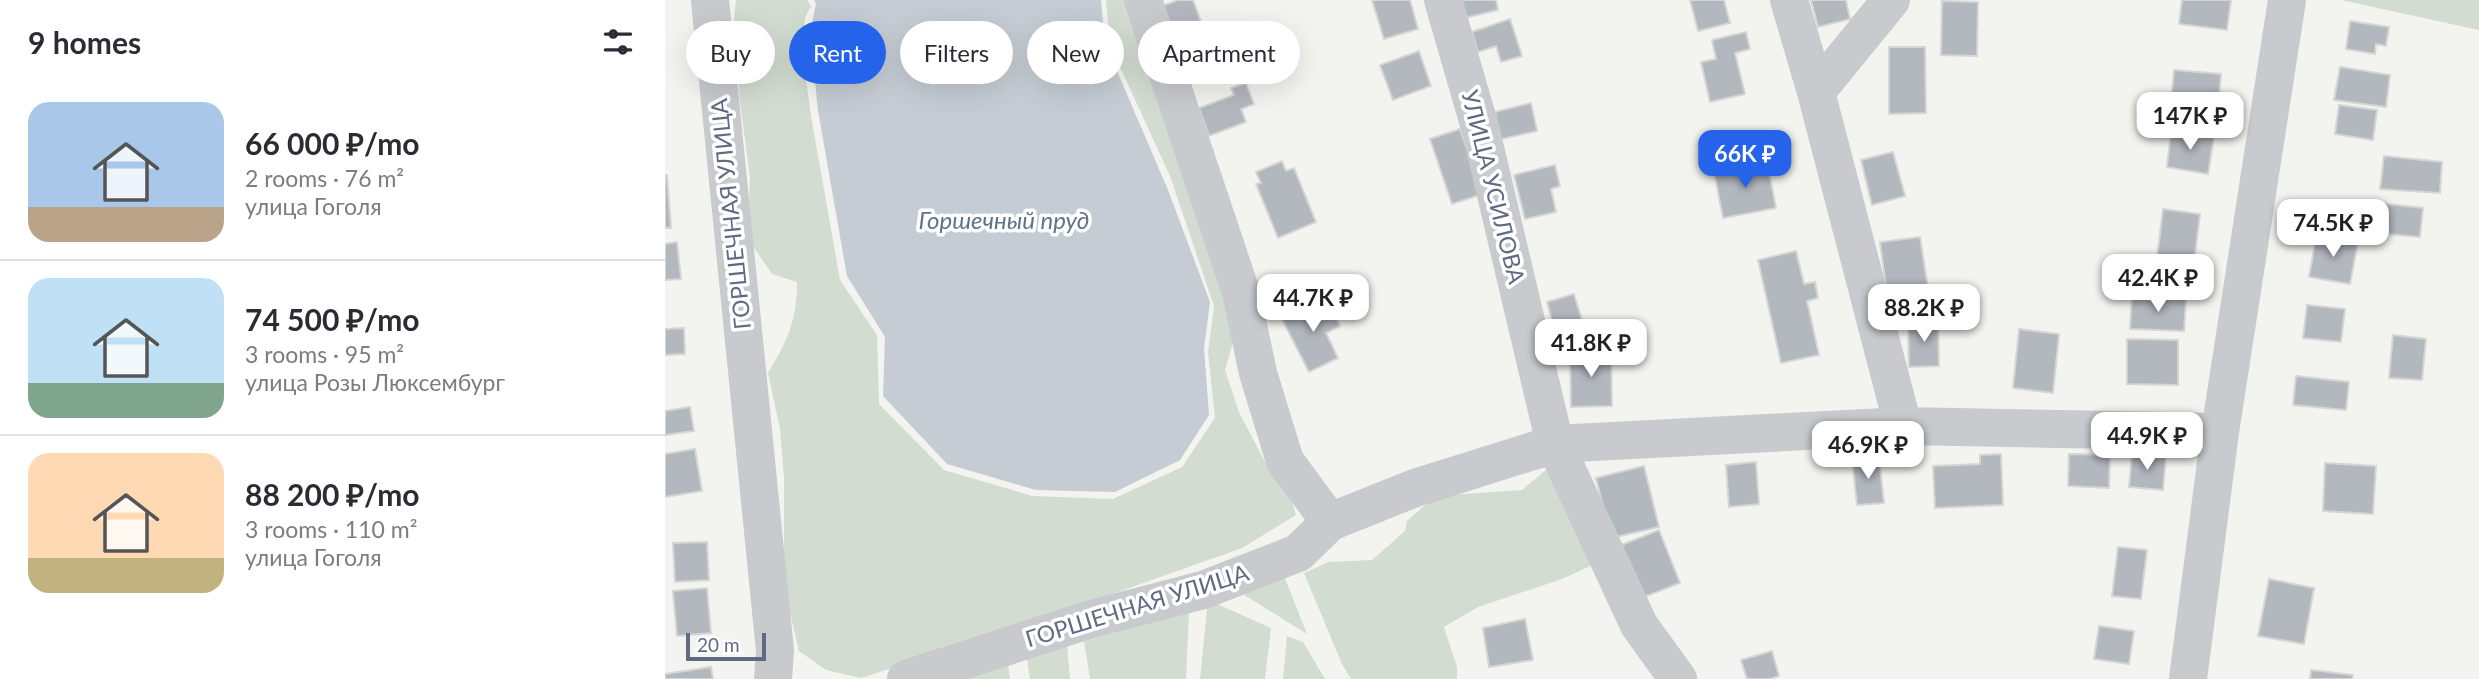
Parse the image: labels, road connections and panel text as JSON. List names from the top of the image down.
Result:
{
  "streets": {
    "street": ["УЛИЦА УСИЛОВА", "ГОРШЕЧНАЯ УЛИЦА"]
  },
  "crossings": [
    ["УЛИЦА УСИЛОВА", "ГОРШЕЧНАЯ УЛИЦА"]
  ],
  "water": ["Горшечный пруд"],
  "scale_bar": "20 m",
  "page": {
    "heading": "9 homes",
    "chip": [
      "Buy",
      "Rent",
      "Filters",
      "New",
      "Apartment"
    ],
    "list": [
      {
        "name": "66 000 ₽/mo",
        "note": "2 rooms · 76 m² · улица Гоголя"
      },
      {
        "name": "74 500 ₽/mo",
        "note": "3 rooms · 95 m² · улица Розы Люксембург"
      },
      {
        "name": "88 200 ₽/mo",
        "note": "3 rooms · 110 m² · улица Гоголя"
      }
    ],
    "price": [
      "147K ₽",
      "66K ₽",
      "74.5K ₽",
      "42.4K ₽",
      "44.7K ₽",
      "88.2K ₽",
      "41.8K ₽",
      "44.9K ₽",
      "46.9K ₽"
    ],
    "scale": "20 m"
  }
}
